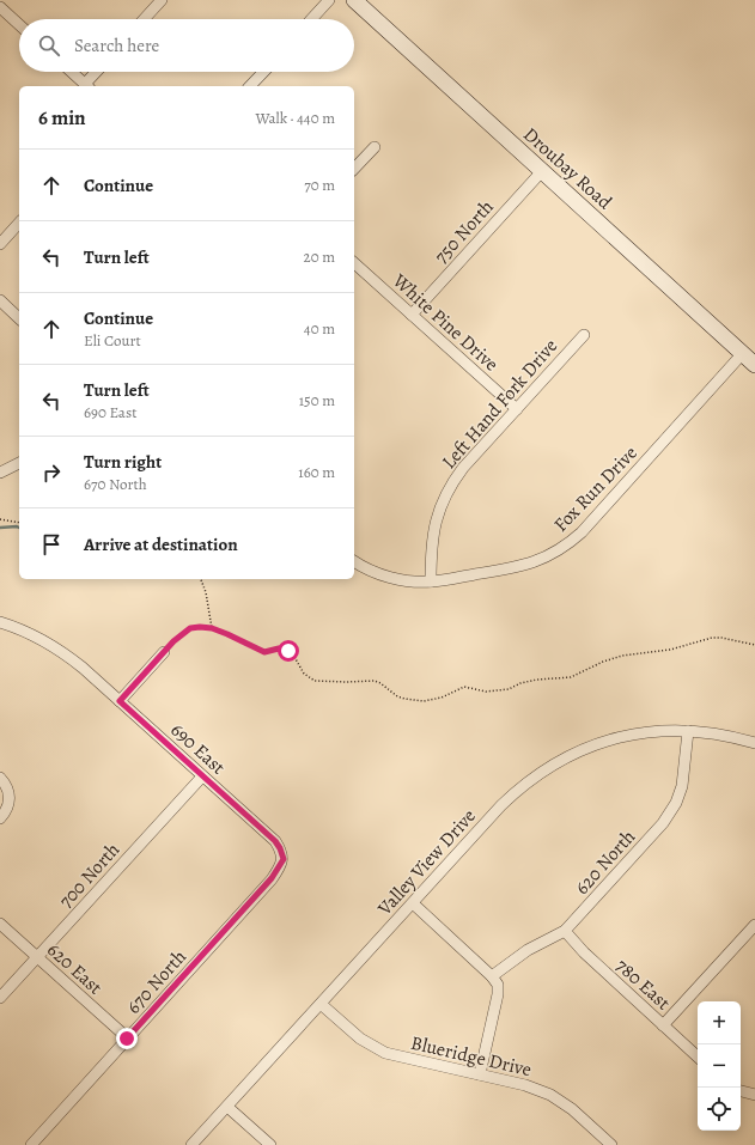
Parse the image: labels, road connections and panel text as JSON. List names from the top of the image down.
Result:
{
  "streets": {
    "street": [
      "Droubay Road",
      "750 North",
      "White Pine Drive",
      "Left Hand Fork Drive",
      "Fox Run Drive",
      "690 East",
      "Valley View Drive",
      "620 North",
      "700 North",
      "620 East",
      "670 North",
      "780 East",
      "Blueridge Drive"
    ]
  },
  "crossings": [
    ["Droubay Road", "750 North"],
    ["Droubay Road", "Fox Run Drive"],
    ["750 North", "White Pine Drive"],
    ["White Pine Drive", "Left Hand Fork Drive"],
    ["Left Hand Fork Drive", "Fox Run Drive"],
    ["690 East", "700 North"],
    ["690 East", "670 North"],
    ["Valley View Drive", "620 North"],
    ["Valley View Drive", "Blueridge Drive"],
    ["620 North", "780 East"],
    ["700 North", "620 East"],
    ["620 East", "670 North"]
  ],
  "page": {
    "search": "Search here",
    "heading": ["6 min", "Walk · 440 m"],
    "list": [
      ["Continue", "70 m"],
      ["Turn left", "20 m"],
      ["Continue", "Eli Court", "40 m"],
      ["Turn left", "690 East", "150 m"],
      ["Turn right", "670 North", "160 m"],
      "Arrive at destination"
    ],
    "map_buttons": ["+", "−"]
  }
}
